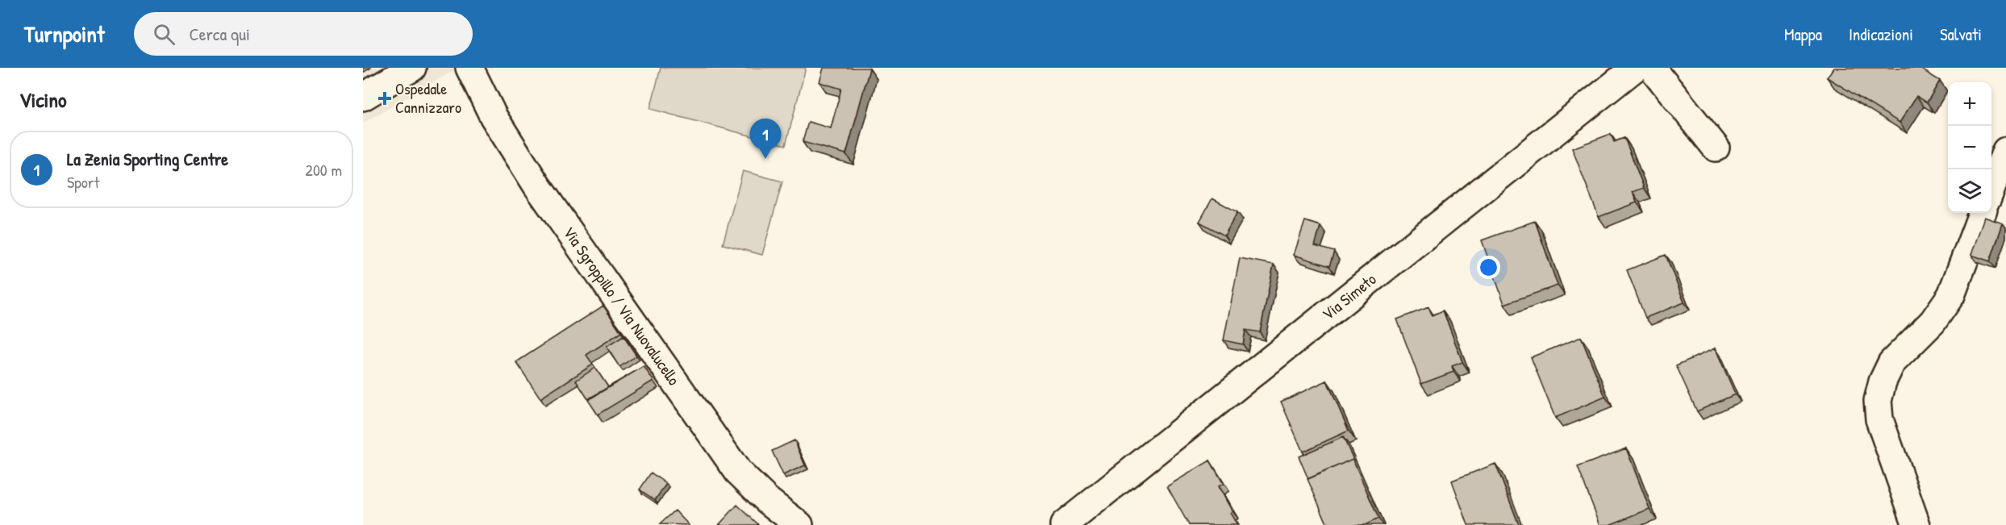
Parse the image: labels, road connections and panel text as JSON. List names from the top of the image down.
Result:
{
  "streets": {
    "street": ["Via Simeto", "Via Sgroppillo / Via Nuovalucello"]
  },
  "places": {
    "health": ["Ospedale Cannizzaro"]
  },
  "page": {
    "header": "Turnpoint",
    "search": "Cerca qui",
    "nav": ["Mappa", "Indicazioni", "Salvati"],
    "heading": "Vicino",
    "map_buttons": ["+", "−"],
    "pins": "1",
    "list": [
      {
        "mark": "1",
        "name": "La Zenia Sporting Centre",
        "note": "Sport",
        "value": "200 m"
      }
    ]
  }
}
